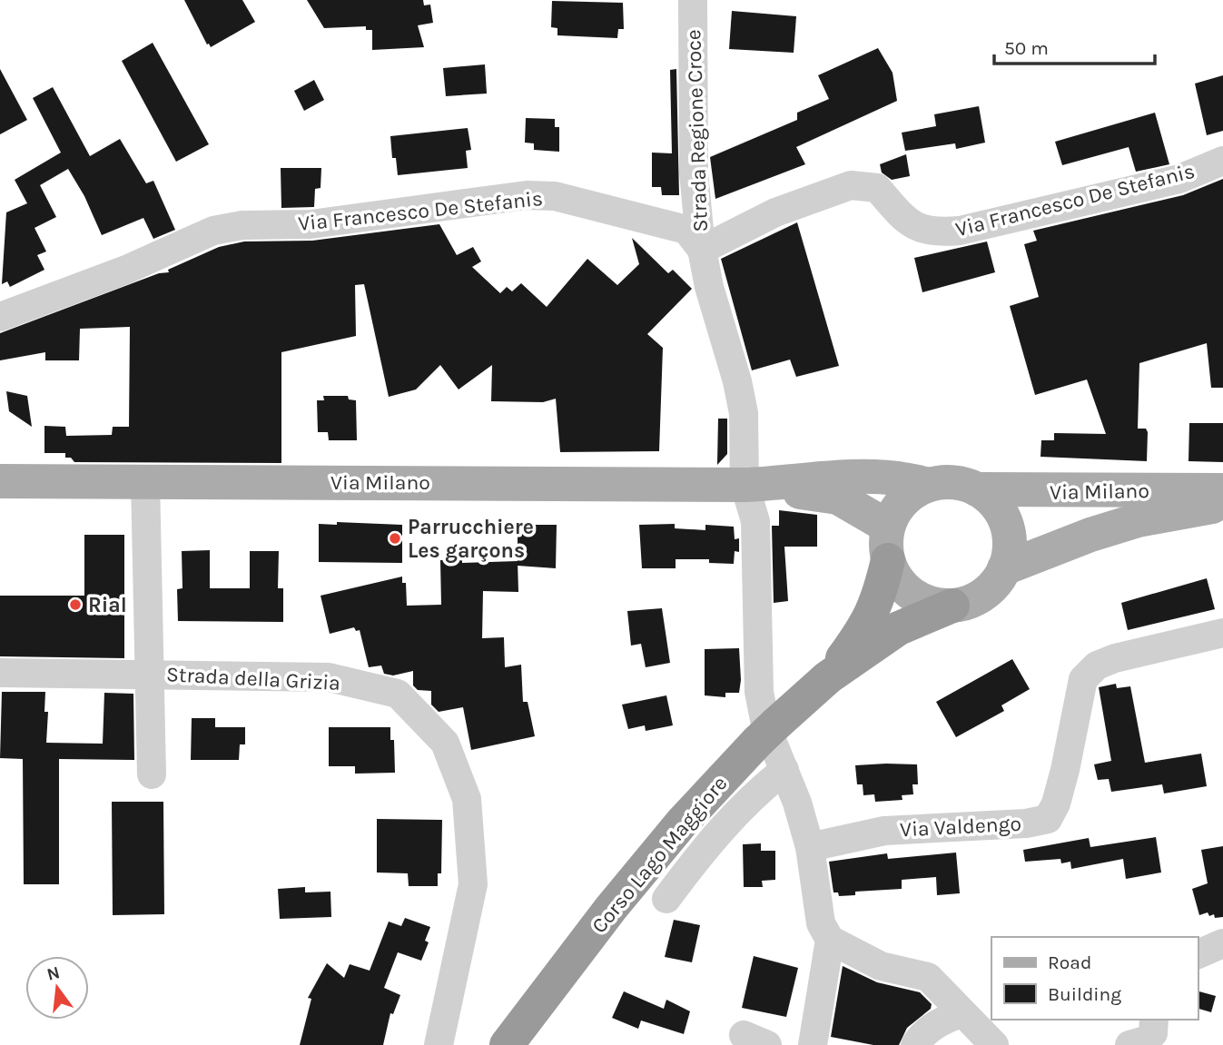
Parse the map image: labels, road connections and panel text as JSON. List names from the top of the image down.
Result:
{
  "streets": {
    "highway": ["Corso Lago Maggiore"],
    "main road": ["Via Milano"],
    "street": [
      "Strada Regione Croce",
      "Via Francesco De Stefanis",
      "Strada della Grizia",
      "Via Valdengo"
    ]
  },
  "crossings": [
    ["Strada Regione Croce", "Via Francesco De Stefanis"],
    ["Strada Regione Croce", "Via Milano"],
    ["Strada Regione Croce", "Via Valdengo"],
    ["Via Milano", "Strada della Grizia"],
    ["Via Milano", "Corso Lago Maggiore"]
  ],
  "places": ["Parrucchiere Les garçons", "Rial"],
  "legend": ["Road", "Building"],
  "scale_bar": "50 m",
  "north": "top"
}
